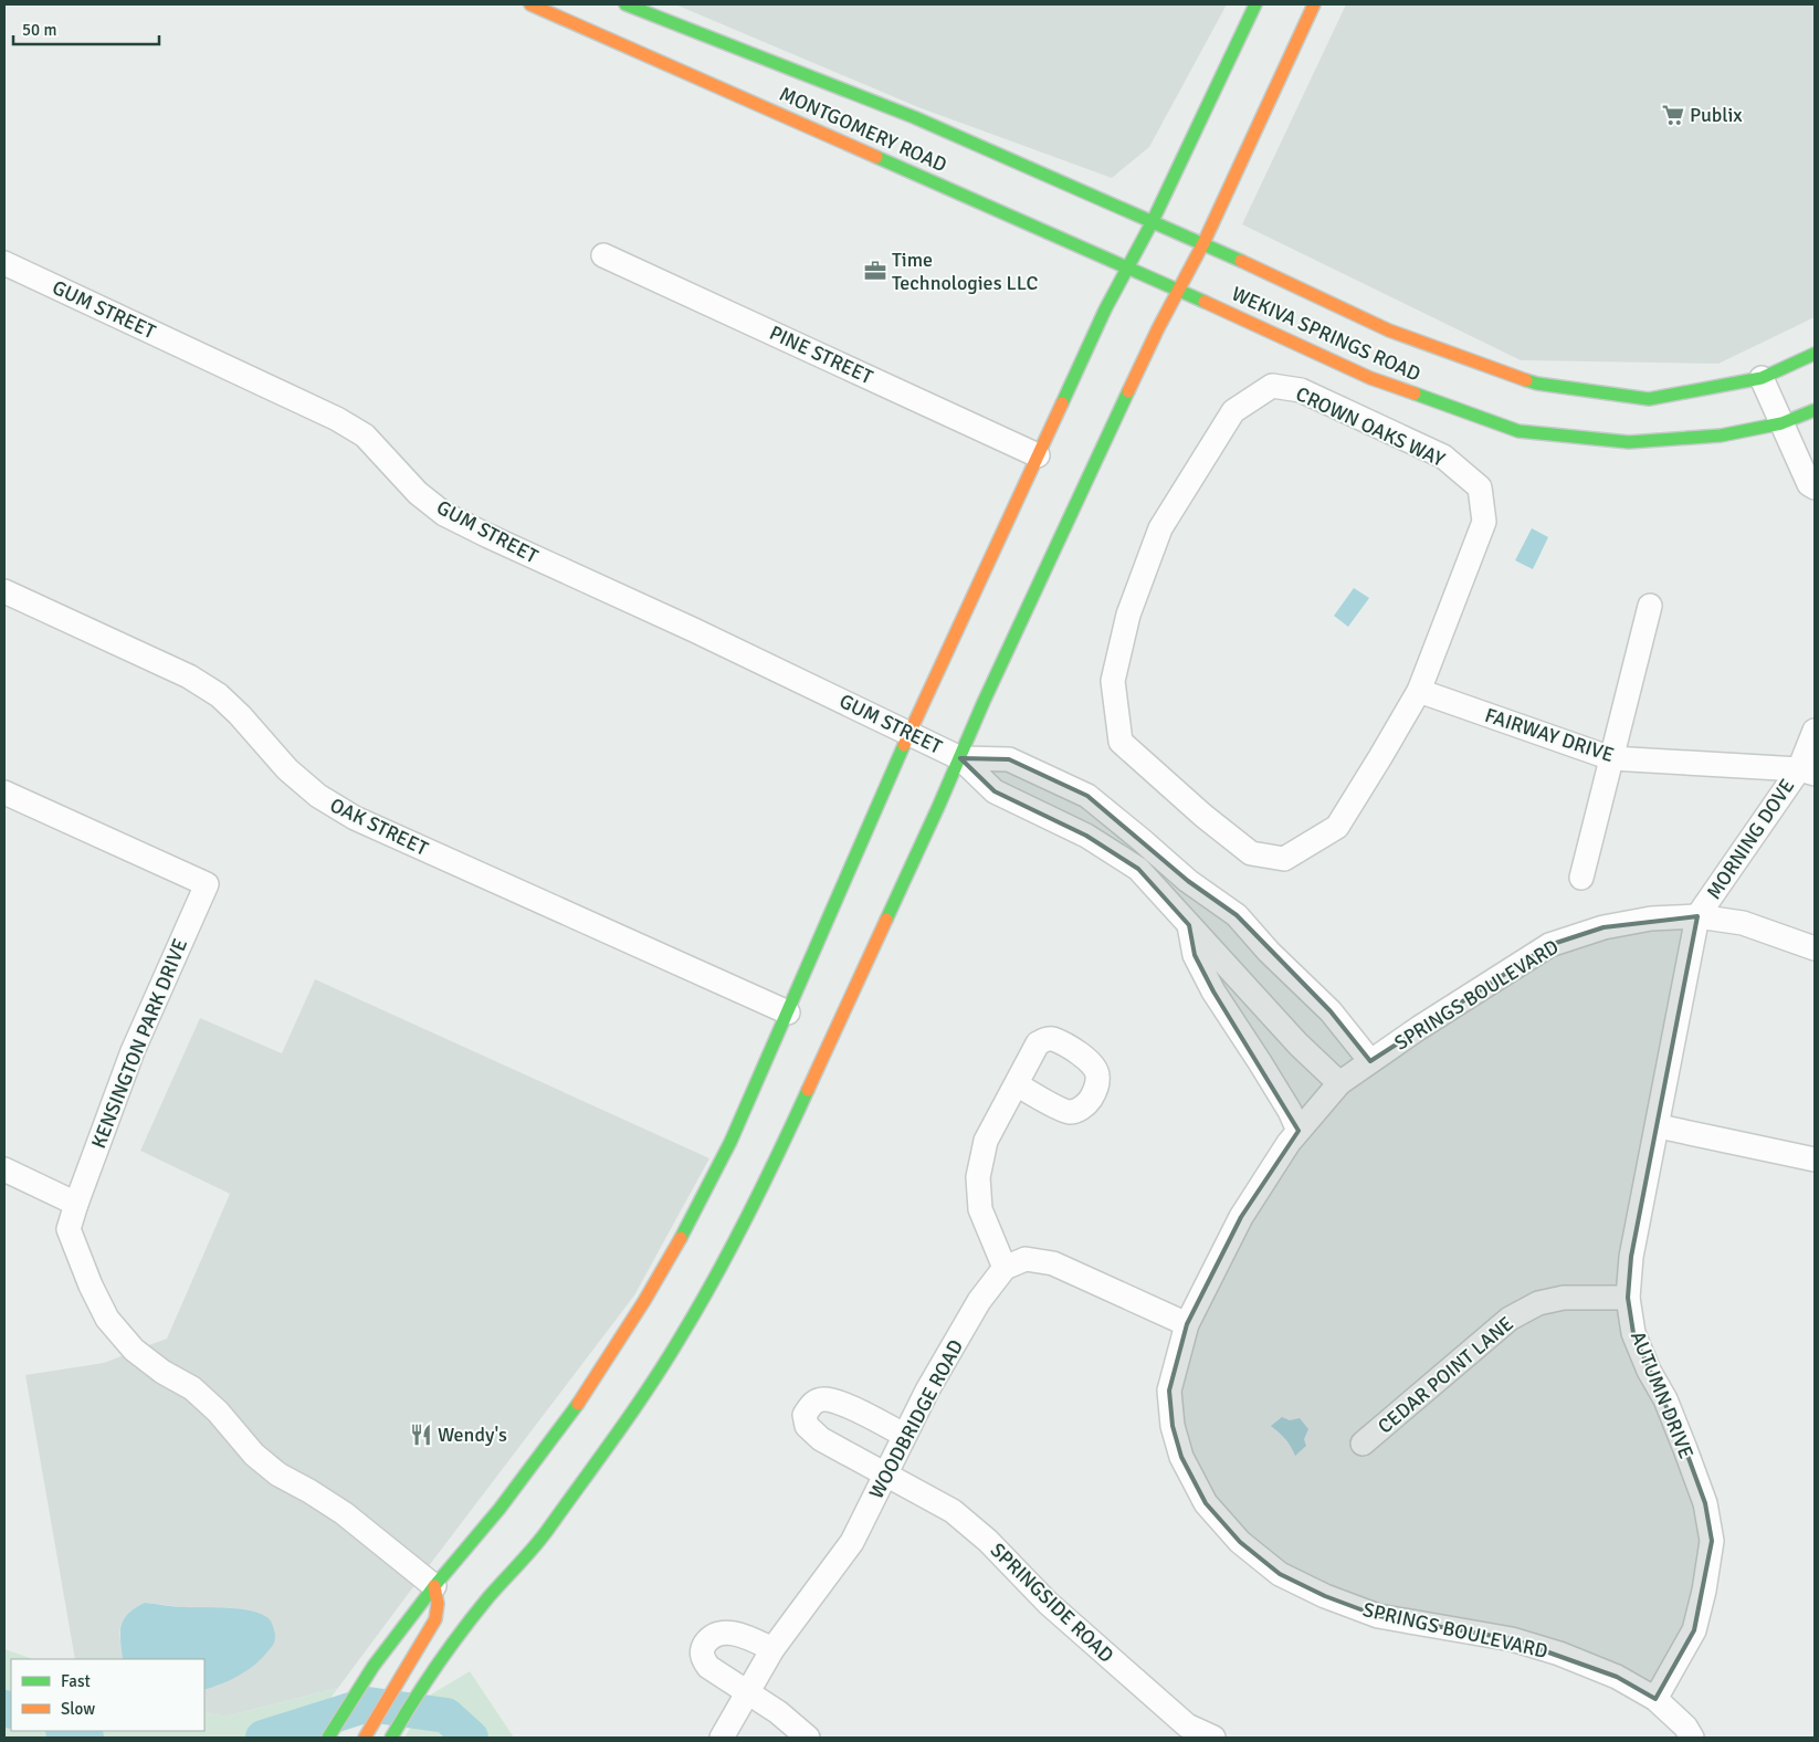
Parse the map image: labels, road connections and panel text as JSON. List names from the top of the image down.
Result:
{
  "streets": {
    "main road": ["MONTGOMERY ROAD", "WEKIVA SPRINGS ROAD"],
    "street": [
      "GUM STREET",
      "PINE STREET",
      "CROWN OAKS WAY",
      "FAIRWAY DRIVE",
      "OAK STREET",
      "MORNING DOVE",
      "SPRINGS BOULEVARD",
      "KENSINGTON PARK DRIVE",
      "CEDAR POINT LANE",
      "AUTUMN DRIVE",
      "WOODBRIDGE ROAD",
      "SPRINGSIDE ROAD"
    ]
  },
  "crossings": [
    ["MONTGOMERY ROAD", "WEKIVA SPRINGS ROAD"],
    ["CROWN OAKS WAY", "FAIRWAY DRIVE"],
    ["FAIRWAY DRIVE", "MORNING DOVE"],
    ["MORNING DOVE", "SPRINGS BOULEVARD"],
    ["MORNING DOVE", "AUTUMN DRIVE"],
    ["SPRINGS BOULEVARD", "AUTUMN DRIVE"],
    ["CEDAR POINT LANE", "AUTUMN DRIVE"],
    ["WOODBRIDGE ROAD", "SPRINGSIDE ROAD"]
  ],
  "places": {
    "supermarket": ["Publix"],
    "office": ["Time Technologies LLC"],
    "restaurant": ["Wendy's"]
  },
  "legend": ["Fast", "Slow"],
  "scale_bar": "50 m"
}
